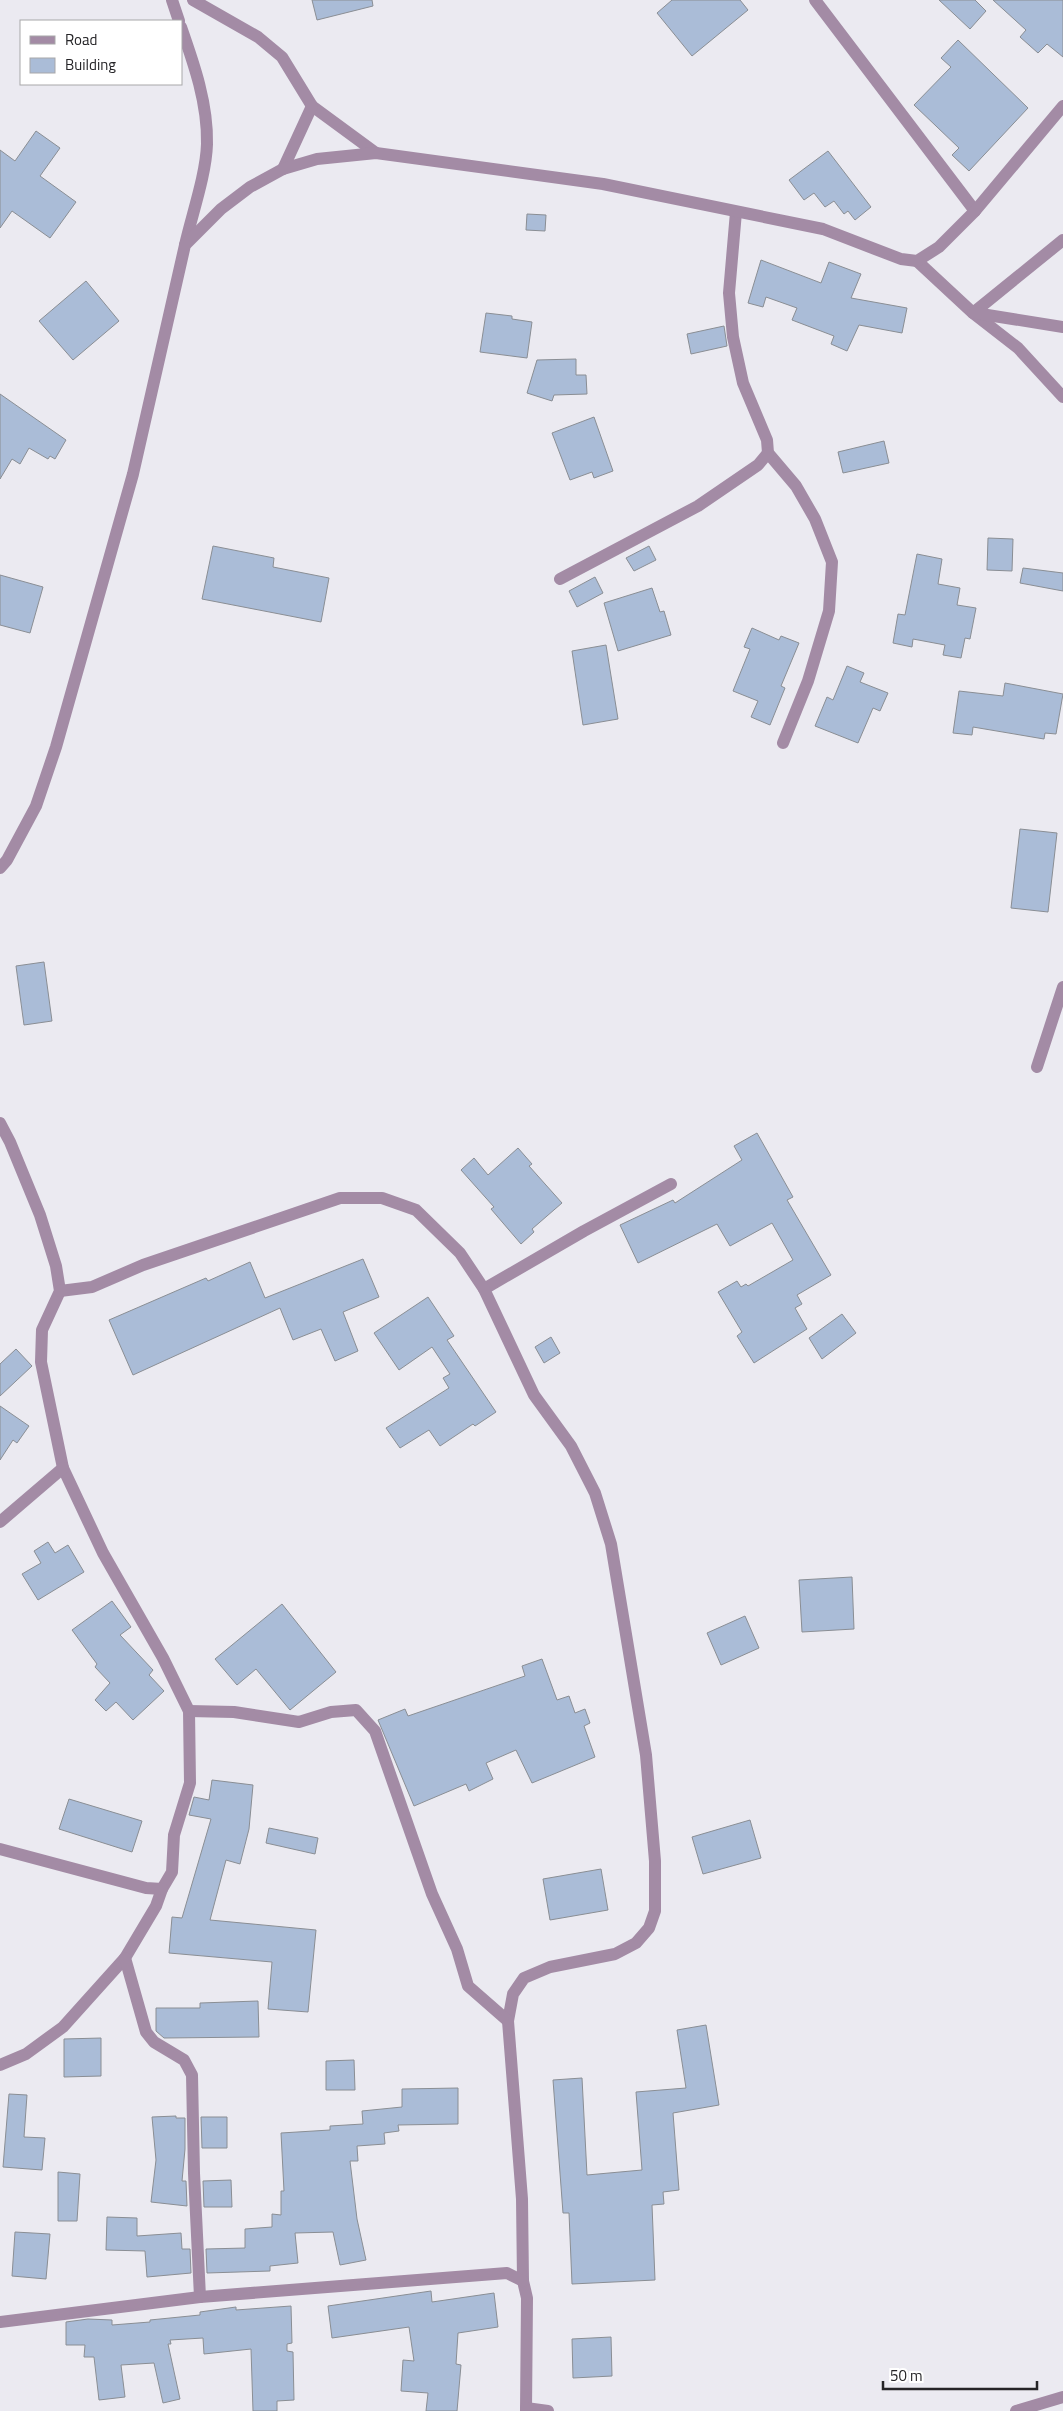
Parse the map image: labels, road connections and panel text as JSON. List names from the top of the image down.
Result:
{
  "legend": ["Road", "Building"],
  "scale_bar": "50 m"
}
